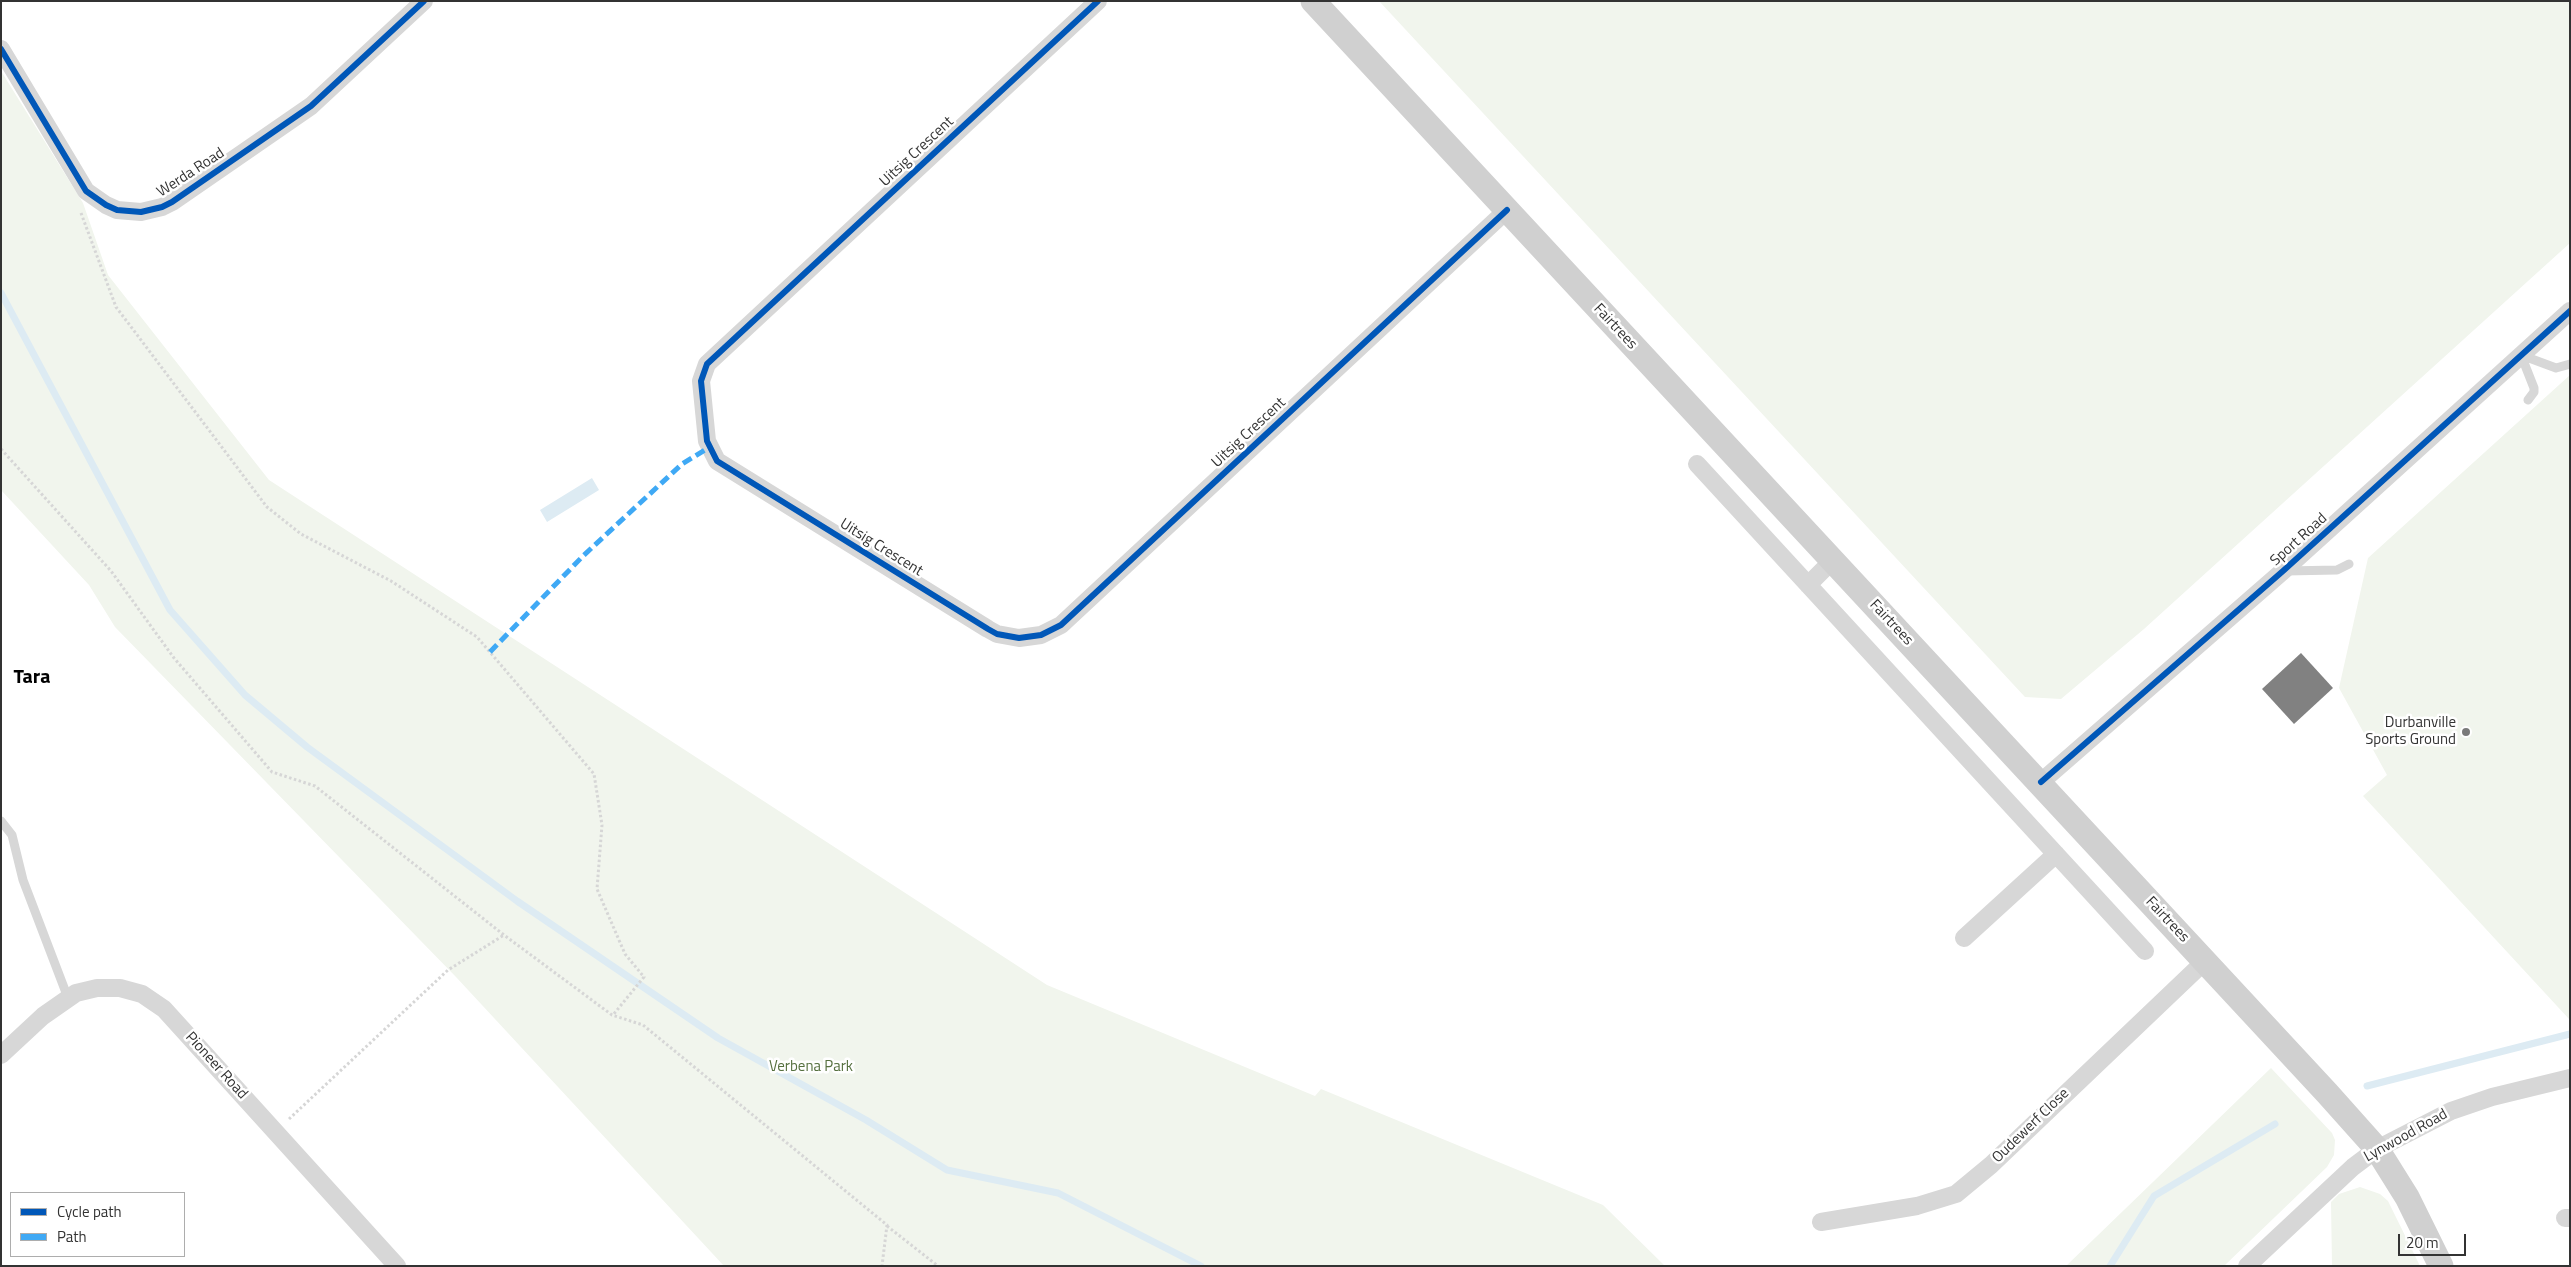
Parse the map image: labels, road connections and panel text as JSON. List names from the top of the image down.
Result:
{
  "streets": {
    "main road": ["Fairtrees"],
    "street": [
      "Uitsig Crescent",
      "Werda Road",
      "Sport Road",
      "Pioneer Road",
      "Oudewerf Close",
      "Lynwood Road"
    ]
  },
  "crossings": [
    ["Uitsig Crescent", "Fairtrees"],
    ["Fairtrees", "Sport Road"],
    ["Fairtrees", "Oudewerf Close"],
    ["Fairtrees", "Lynwood Road"]
  ],
  "districts": ["Tara"],
  "parks": ["Verbena Park"],
  "places": ["Durbanville Sports Ground"],
  "legend": ["Cycle path", "Path"],
  "scale_bar": "20 m"
}
